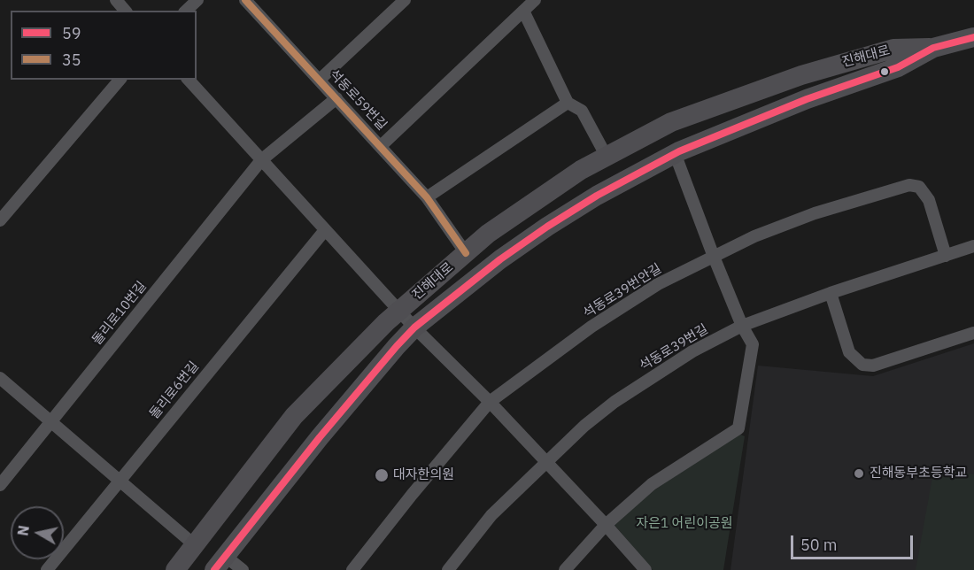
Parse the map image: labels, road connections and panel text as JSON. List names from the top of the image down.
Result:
{
  "streets": {
    "main road": ["진해대로"],
    "street": [
      "석동로59번길",
      "석동로39번안길",
      "돌리로10번길",
      "석동로39번길",
      "돌리로6번길"
    ]
  },
  "crossings": [
    ["석동로59번길", "돌리로10번길"],
    ["석동로39번안길", "석동로39번길"]
  ],
  "parks": ["자은1 어린이공원"],
  "places": ["진해동부초등학교", "대자한의원"],
  "lines": ["transit line 35", "transit line 59"],
  "legend": ["59", "35"],
  "scale_bar": "50 m",
  "north": "left"
}
